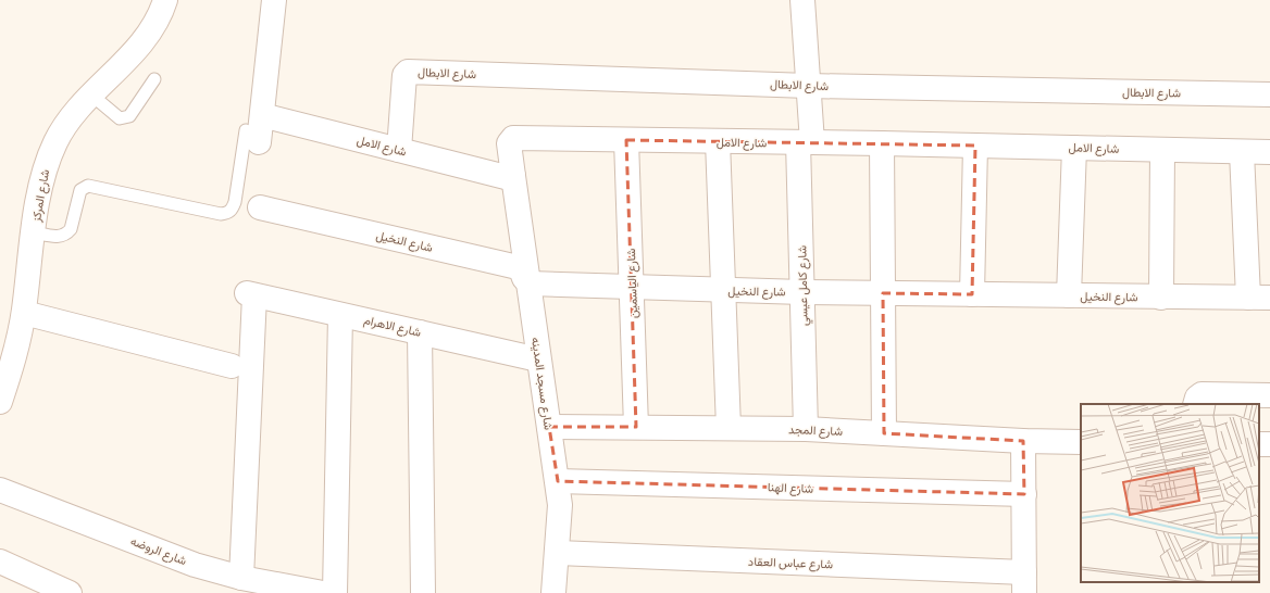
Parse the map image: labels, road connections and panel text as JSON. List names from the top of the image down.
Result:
{
  "streets": {
    "street": [
      "شارع الابطال",
      "شارع الامل",
      "شارع المركز",
      "شارع النخيل",
      "شارع الياسمين",
      "شارع كامل عيسي",
      "شارع الاهرام",
      "شارع مسجد المدينه",
      "شارع المجد",
      "شارع الهنا",
      "شارع الروضه",
      "شارع عباس العقاد"
    ]
  },
  "crossings": [
    ["شارع الابطال", "شارع الامل"],
    ["شارع الابطال", "شارع كامل عيسي"],
    ["شارع الامل", "شارع الياسمين"],
    ["شارع الامل", "شارع كامل عيسي"],
    ["شارع الامل", "شارع مسجد المدينه"],
    ["شارع النخيل", "شارع الياسمين"],
    ["شارع النخيل", "شارع كامل عيسي"],
    ["شارع النخيل", "شارع مسجد المدينه"],
    ["شارع الياسمين", "شارع المجد"],
    ["شارع كامل عيسي", "شارع المجد"],
    ["شارع الاهرام", "شارع مسجد المدينه"],
    ["شارع الاهرام", "شارع الروضه"],
    ["شارع مسجد المدينه", "شارع المجد"],
    ["شارع مسجد المدينه", "شارع الهنا"],
    ["شارع مسجد المدينه", "شارع عباس العقاد"]
  ]
}
